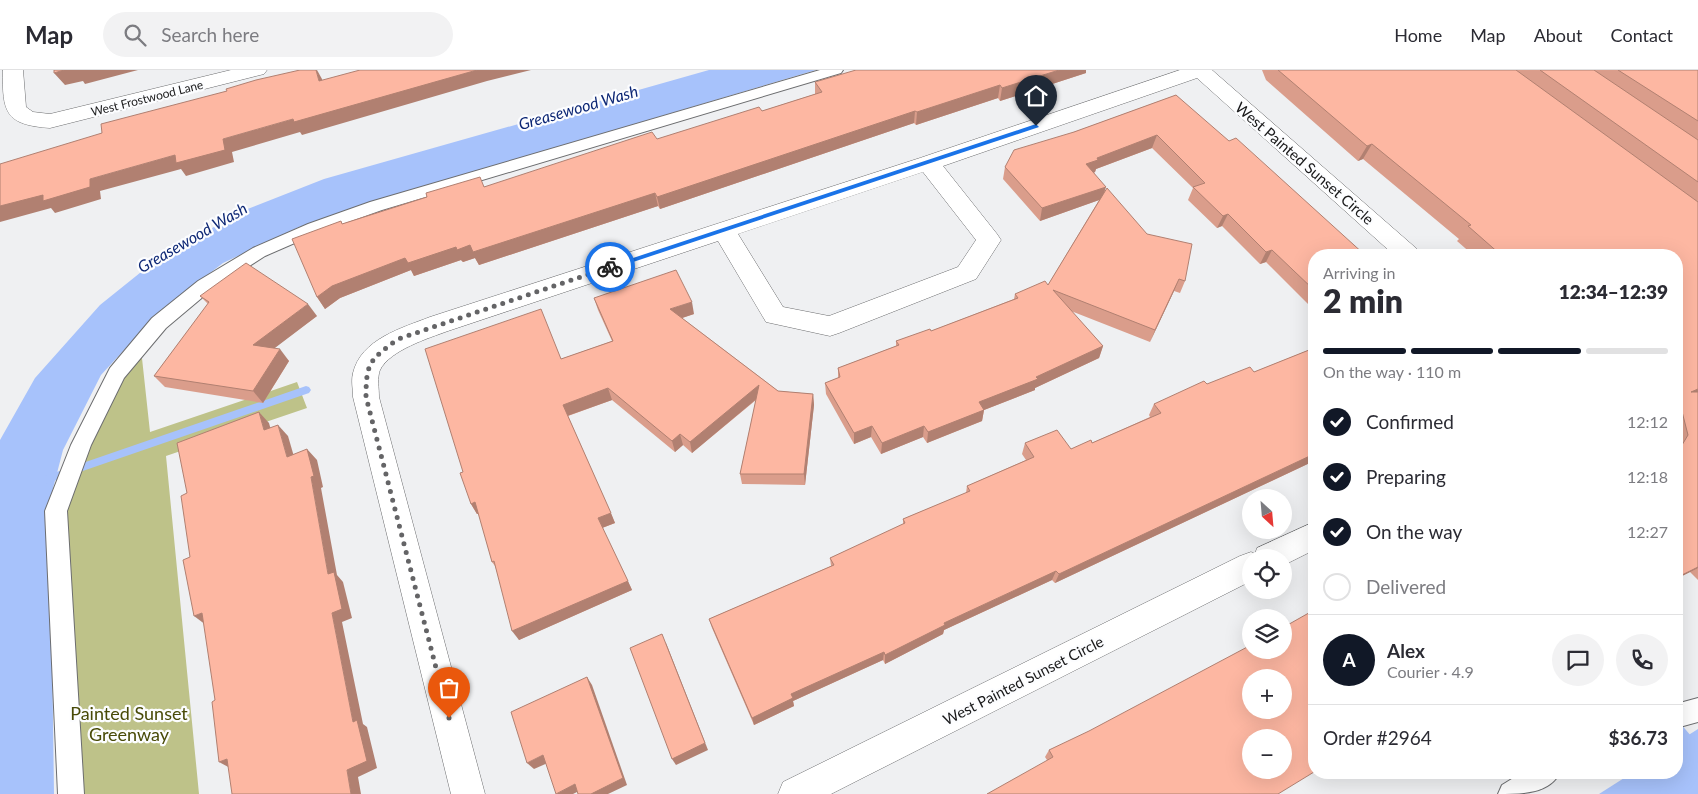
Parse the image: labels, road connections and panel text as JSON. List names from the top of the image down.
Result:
{
  "streets": {
    "street": ["West Frostwood Lane", "West Painted Sunset Circle"]
  },
  "water": ["Greasewood Wash"],
  "parks": ["Painted Sunset Greenway"],
  "north": "bottom right",
  "page": {
    "header": "Map",
    "search": "Search here",
    "nav": [
      "Home",
      "Map",
      "About",
      "Contact"
    ],
    "heading": ["2 min", "Arriving in", "12:34–12:39"],
    "panel": [
      "Alex",
      "Courier · 4.9",
      "Order #2964",
      "$36.73"
    ],
    "bar": "On the way · 110 m",
    "list": [
      ["Confirmed", "12:12"],
      ["Preparing", "12:18"],
      ["On the way", "12:27"],
      "Delivered"
    ],
    "map_buttons": ["+", "−"],
    "round": "A"
  }
}
